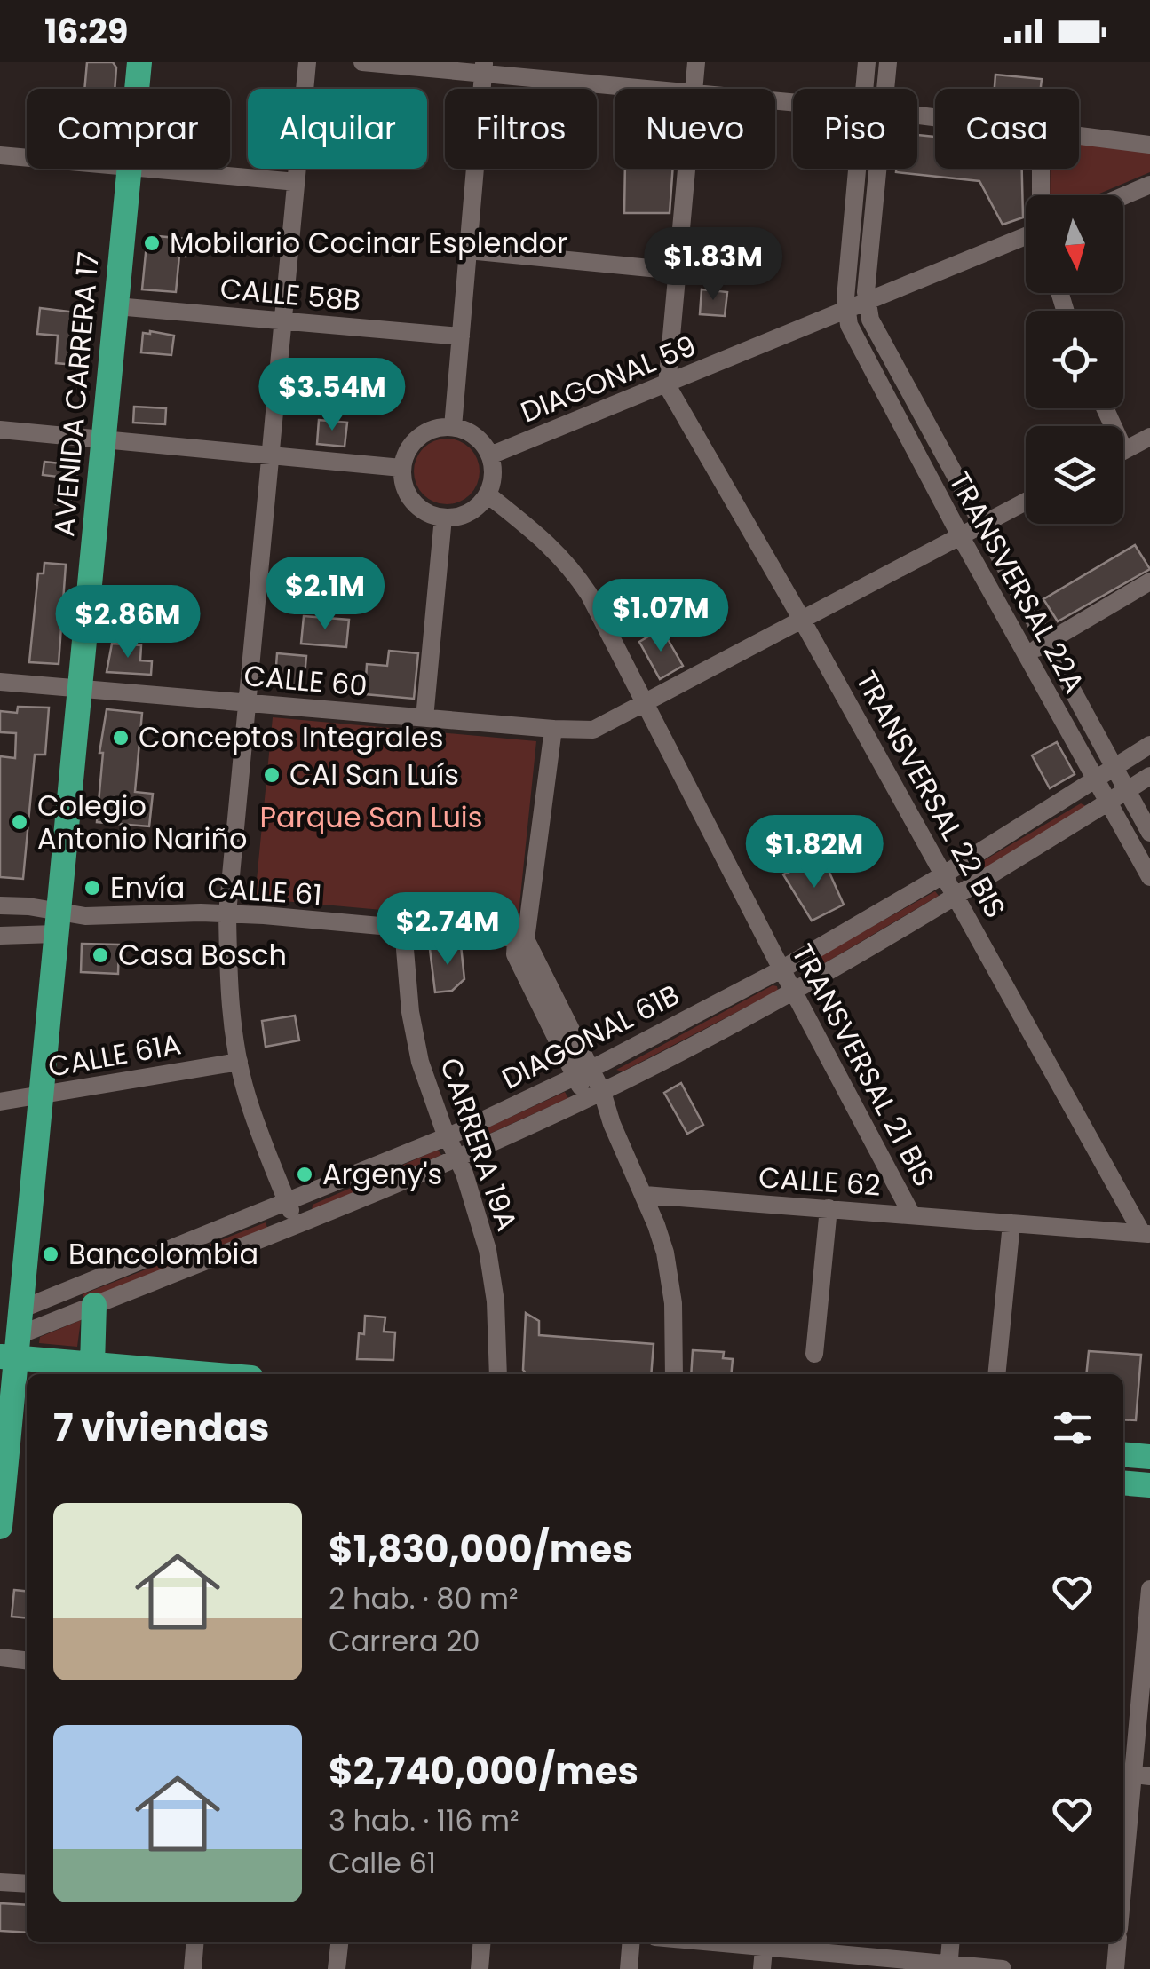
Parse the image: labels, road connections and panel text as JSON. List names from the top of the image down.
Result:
{
  "streets": {
    "main road": ["AVENIDA CARRERA 17"],
    "street": [
      "CALLE 58B",
      "DIAGONAL 59",
      "TRANSVERSAL 22A",
      "CALLE 60",
      "TRANSVERSAL 22 BIS",
      "CALLE 61",
      "DIAGONAL 61B",
      "CALLE 61A",
      "TRANSVERSAL 21 BIS",
      "CARRERA 19A",
      "CALLE 62"
    ]
  },
  "crossings": [
    ["CALLE 58B", "AVENIDA CARRERA 17"],
    ["DIAGONAL 59", "TRANSVERSAL 22A"],
    ["DIAGONAL 59", "TRANSVERSAL 22 BIS"],
    ["DIAGONAL 59", "TRANSVERSAL 21 BIS"],
    ["AVENIDA CARRERA 17", "CALLE 60"],
    ["AVENIDA CARRERA 17", "CALLE 61"],
    ["AVENIDA CARRERA 17", "DIAGONAL 61B"],
    ["AVENIDA CARRERA 17", "CALLE 61A"],
    ["TRANSVERSAL 22A", "CALLE 60"],
    ["TRANSVERSAL 22A", "DIAGONAL 61B"],
    ["CALLE 60", "TRANSVERSAL 22 BIS"],
    ["CALLE 60", "TRANSVERSAL 21 BIS"],
    ["TRANSVERSAL 22 BIS", "DIAGONAL 61B"],
    ["TRANSVERSAL 22 BIS", "CALLE 62"],
    ["CALLE 61", "CARRERA 19A"],
    ["DIAGONAL 61B", "TRANSVERSAL 21 BIS"],
    ["DIAGONAL 61B", "CARRERA 19A"],
    ["TRANSVERSAL 21 BIS", "CALLE 62"]
  ],
  "parks": ["Parque San Luis"],
  "places": [
    "Mobilario Cocinar Esplendor",
    "Conceptos Integrales",
    "CAI San Luís",
    "Colegio Antonio Nariño",
    "Envía",
    "Casa Bosch",
    "Argeny's",
    "Bancolombia"
  ],
  "north": "bottom",
  "page": {
    "status": "16:29",
    "chip": [
      "Comprar",
      "Alquilar",
      "Filtros",
      "Nuevo",
      "Piso",
      "Casa"
    ],
    "price": [
      "$1.83M",
      "$3.54M",
      "$2.1M",
      "$1.07M",
      "$2.86M",
      "$1.82M",
      "$2.74M"
    ],
    "heading": "7 viviendas",
    "list": [
      {
        "name": "$1,830,000/mes",
        "note": "2 hab. · 80 m² · Carrera 20"
      },
      {
        "name": "$2,740,000/mes",
        "note": "3 hab. · 116 m² · Calle 61"
      }
    ]
  }
}
